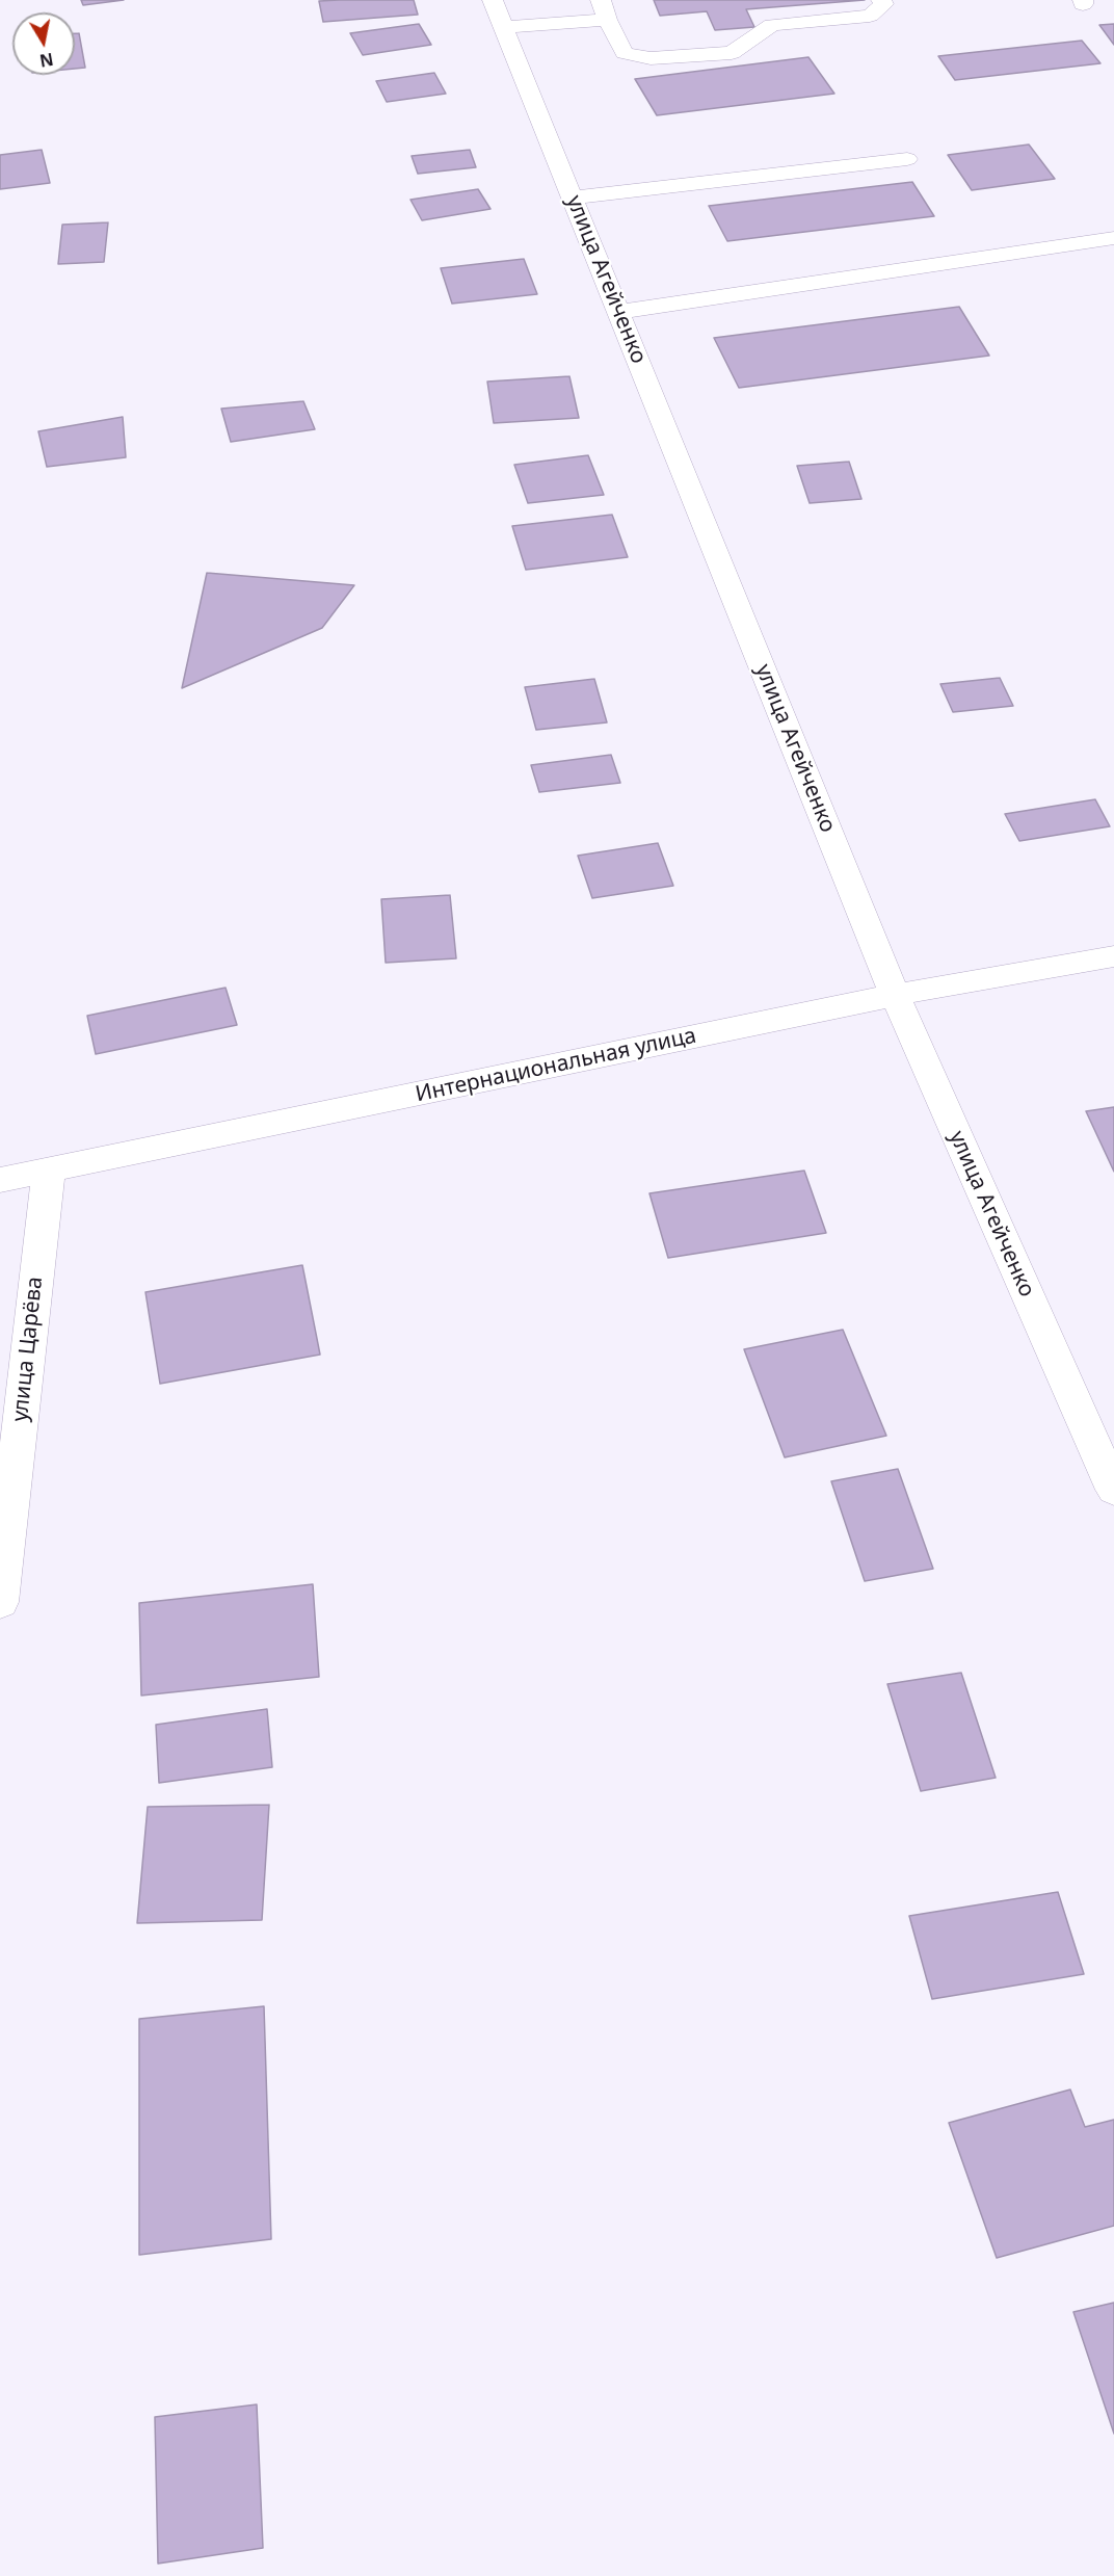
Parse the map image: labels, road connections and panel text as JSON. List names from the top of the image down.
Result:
{
  "streets": {
    "street": ["улица Агейченко", "Интернациональная улица", "улица Царёва"]
  },
  "crossings": [
    ["улица Агейченко", "Интернациональная улица"],
    ["Интернациональная улица", "улица Царёва"]
  ],
  "north": "bottom"
}
